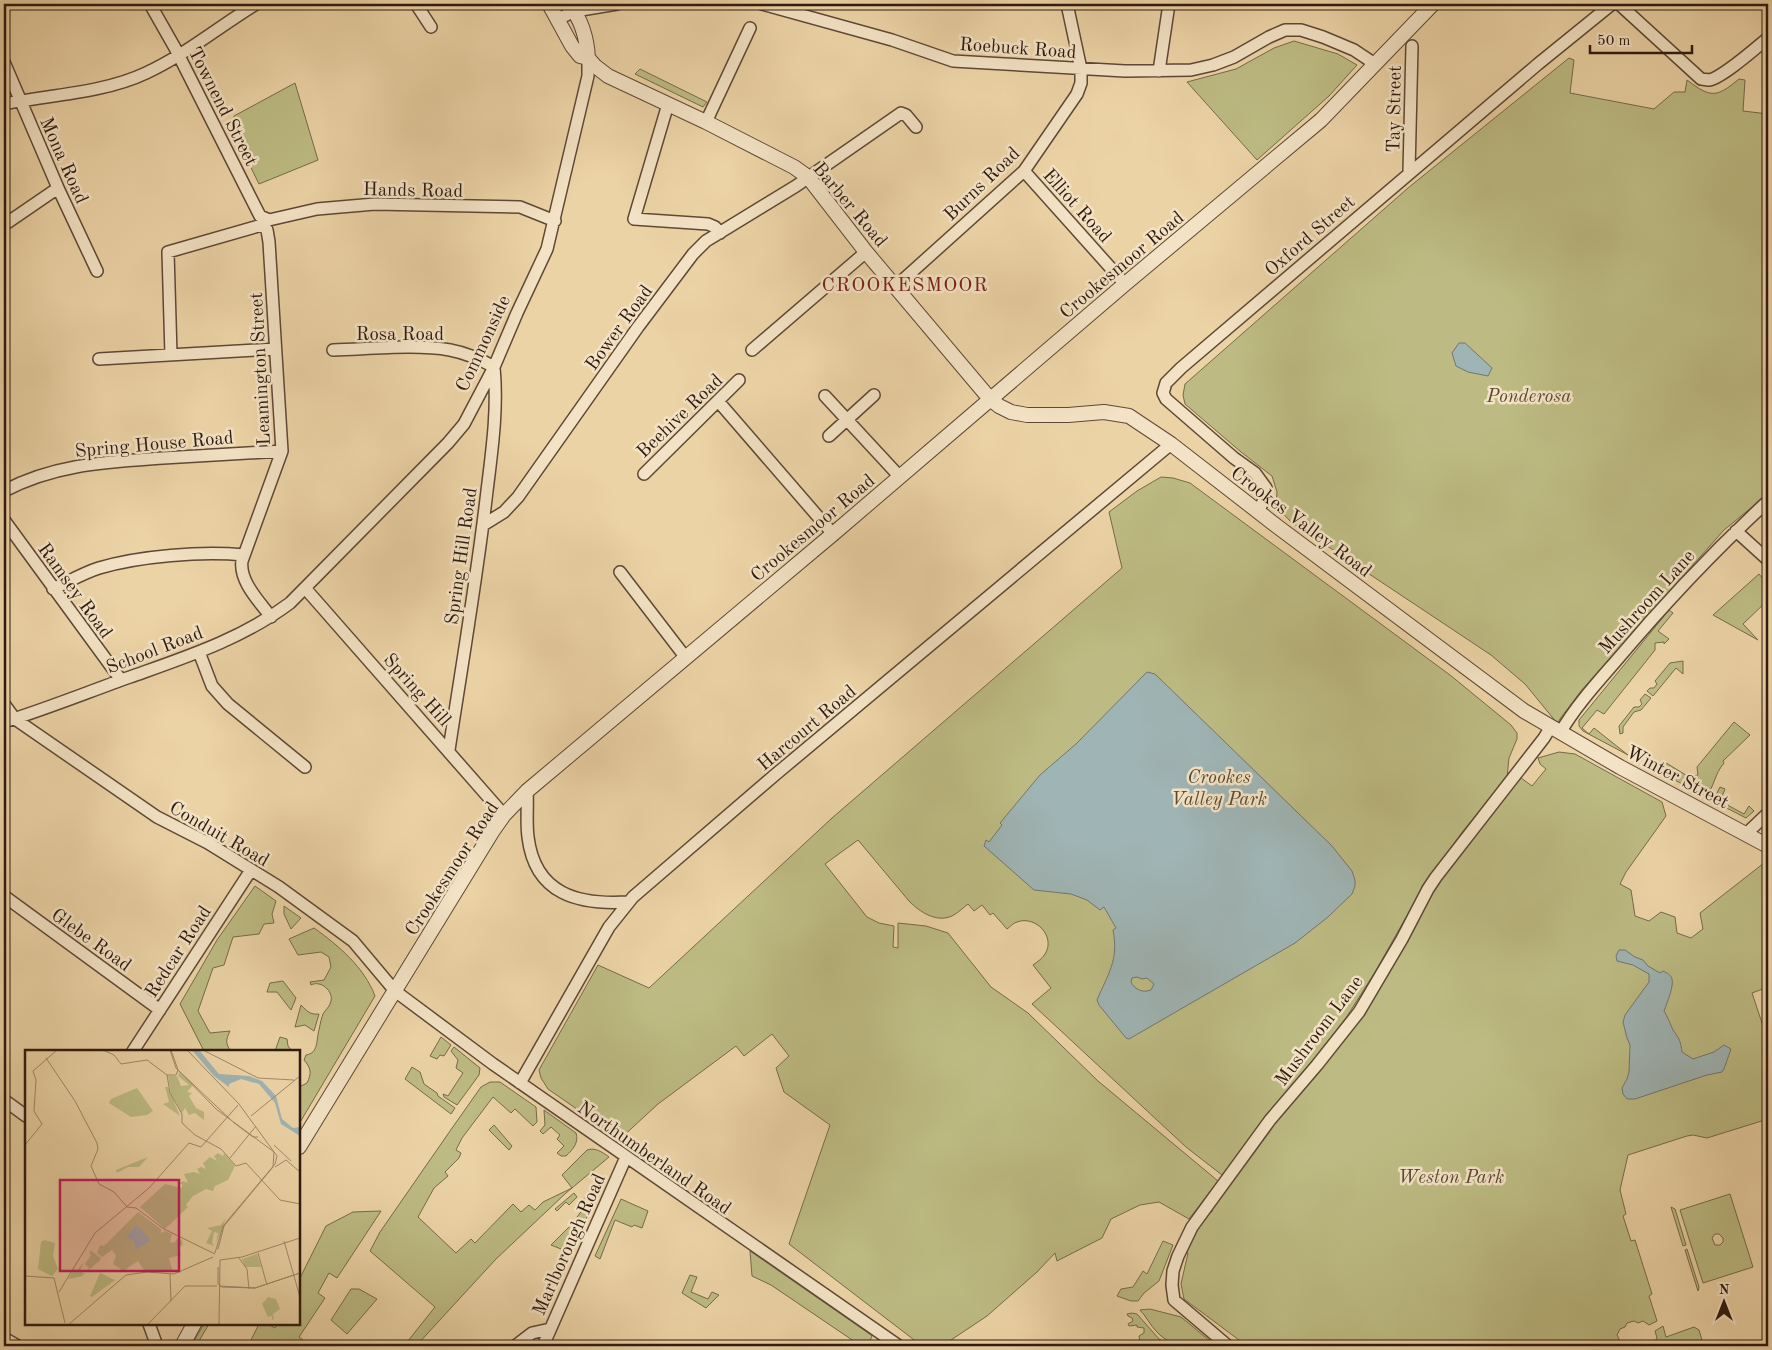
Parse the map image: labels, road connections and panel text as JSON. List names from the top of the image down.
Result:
{
  "streets": {
    "street": [
      "Roebuck Road",
      "Townend Street",
      "Tay Street",
      "Mona Road",
      "Burns Road",
      "Hands Road",
      "Barber Road",
      "Elliot Road",
      "Oxford Street",
      "Crookesmoor Road",
      "Bower Road",
      "Rosa Road",
      "Commonside",
      "Leamington Street",
      "Beehive Road",
      "Spring House Road",
      "Crookes Valley Road",
      "Spring Hill Road",
      "Ramsey Road",
      "Mushroom Lane",
      "School Road",
      "Spring Hill",
      "Harcourt Road",
      "Winter Street",
      "Conduit Road",
      "Glebe Road",
      "Redcar Road",
      "Northumberland Road",
      "Marlborough Road"
    ]
  },
  "crossings": [
    ["Roebuck Road", "Burns Road"],
    ["Roebuck Road", "Crookesmoor Road"],
    ["Townend Street", "Hands Road"],
    ["Townend Street", "Leamington Street"],
    ["Tay Street", "Oxford Street"],
    ["Burns Road", "Barber Road"],
    ["Burns Road", "Elliot Road"],
    ["Hands Road", "Commonside"],
    ["Hands Road", "Leamington Street"],
    ["Barber Road", "Crookesmoor Road"],
    ["Barber Road", "Bower Road"],
    ["Barber Road", "Commonside"],
    ["Barber Road", "Crookes Valley Road"],
    ["Elliot Road", "Crookesmoor Road"],
    ["Oxford Street", "Crookes Valley Road"],
    ["Crookesmoor Road", "Crookes Valley Road"],
    ["Crookesmoor Road", "Spring Hill"],
    ["Crookesmoor Road", "Conduit Road"],
    ["Crookesmoor Road", "Northumberland Road"],
    ["Bower Road", "Spring Hill Road"],
    ["Rosa Road", "Commonside"],
    ["Rosa Road", "Spring Hill Road"],
    ["Commonside", "Spring Hill Road"],
    ["Commonside", "School Road"],
    ["Commonside", "Spring Hill"],
    ["Leamington Street", "Spring House Road"],
    ["Leamington Street", "School Road"],
    ["Crookes Valley Road", "Mushroom Lane"],
    ["Crookes Valley Road", "Harcourt Road"],
    ["Crookes Valley Road", "Winter Street"],
    ["Spring Hill Road", "Spring Hill"],
    ["Ramsey Road", "School Road"],
    ["Mushroom Lane", "Winter Street"],
    ["School Road", "Spring Hill"],
    ["School Road", "Conduit Road"],
    ["Harcourt Road", "Northumberland Road"],
    ["Conduit Road", "Redcar Road"],
    ["Conduit Road", "Northumberland Road"],
    ["Glebe Road", "Redcar Road"],
    ["Northumberland Road", "Marlborough Road"]
  ],
  "districts": ["CROOKESMOOR"],
  "parks": ["Ponderosa", "Crookes Valley Park", "Weston Park"],
  "scale_bar": "50 m",
  "north": "top"
}
